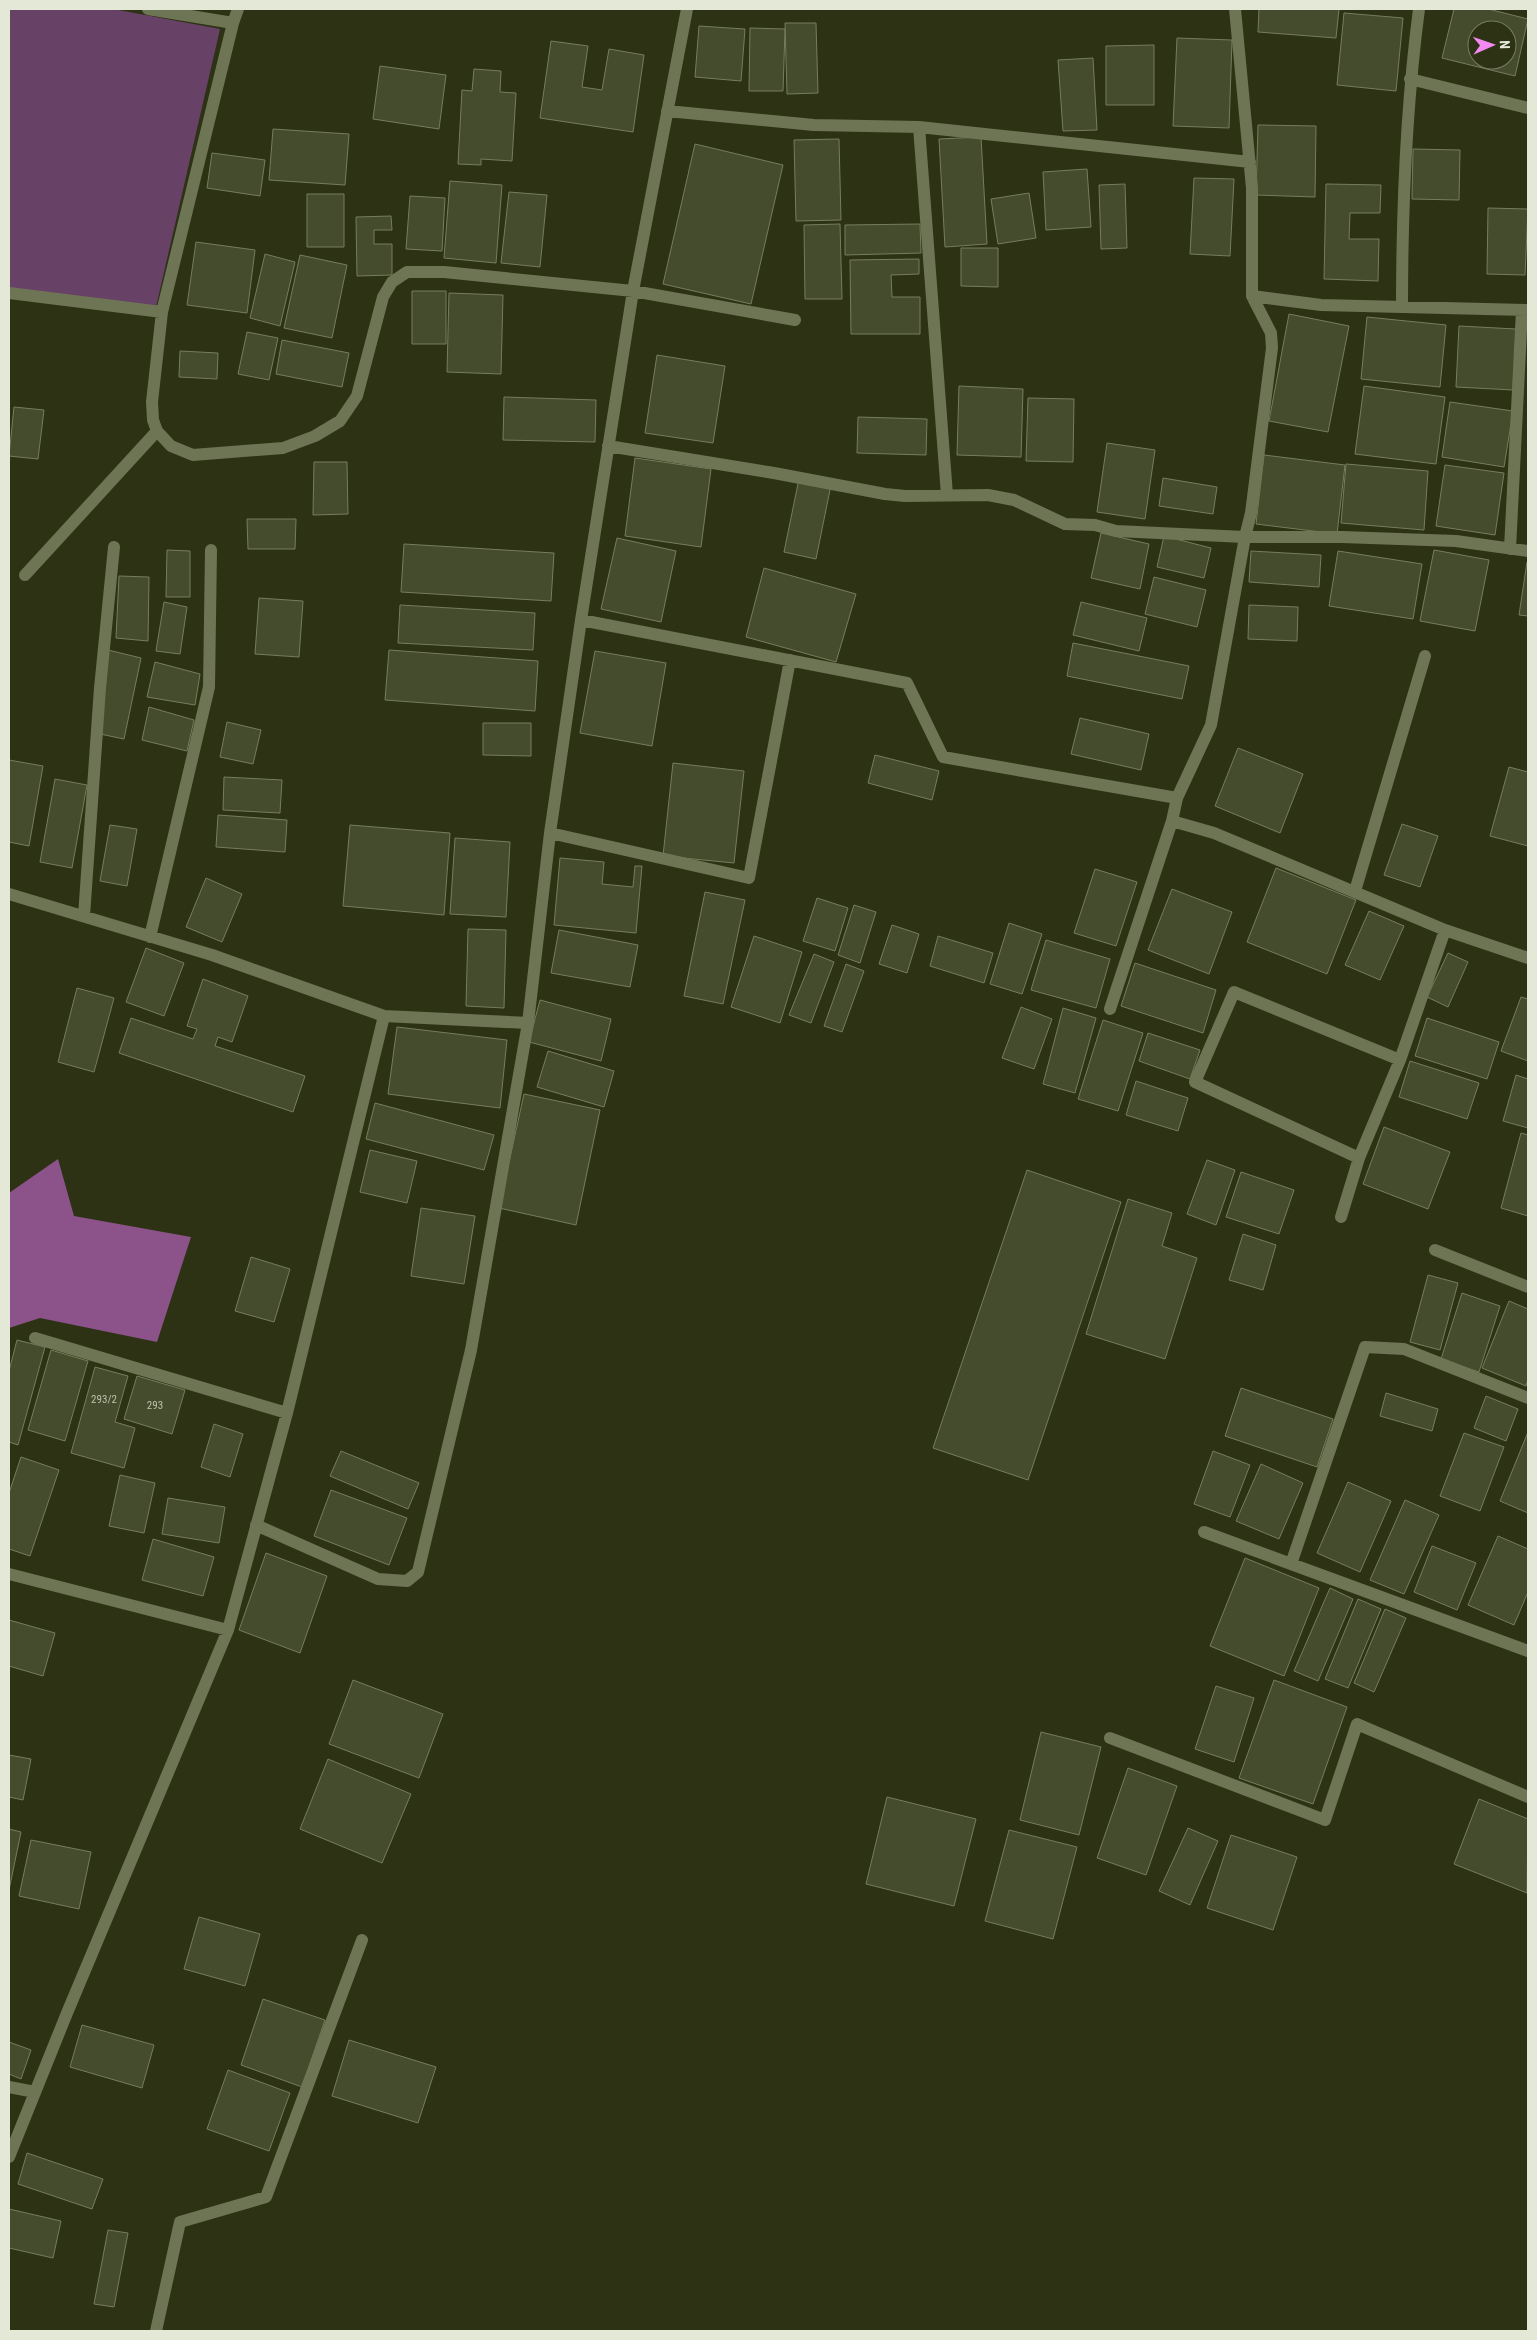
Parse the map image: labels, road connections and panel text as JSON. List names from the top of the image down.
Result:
{
  "house_numbers": ["293/2", "293"],
  "north": "right"
}
